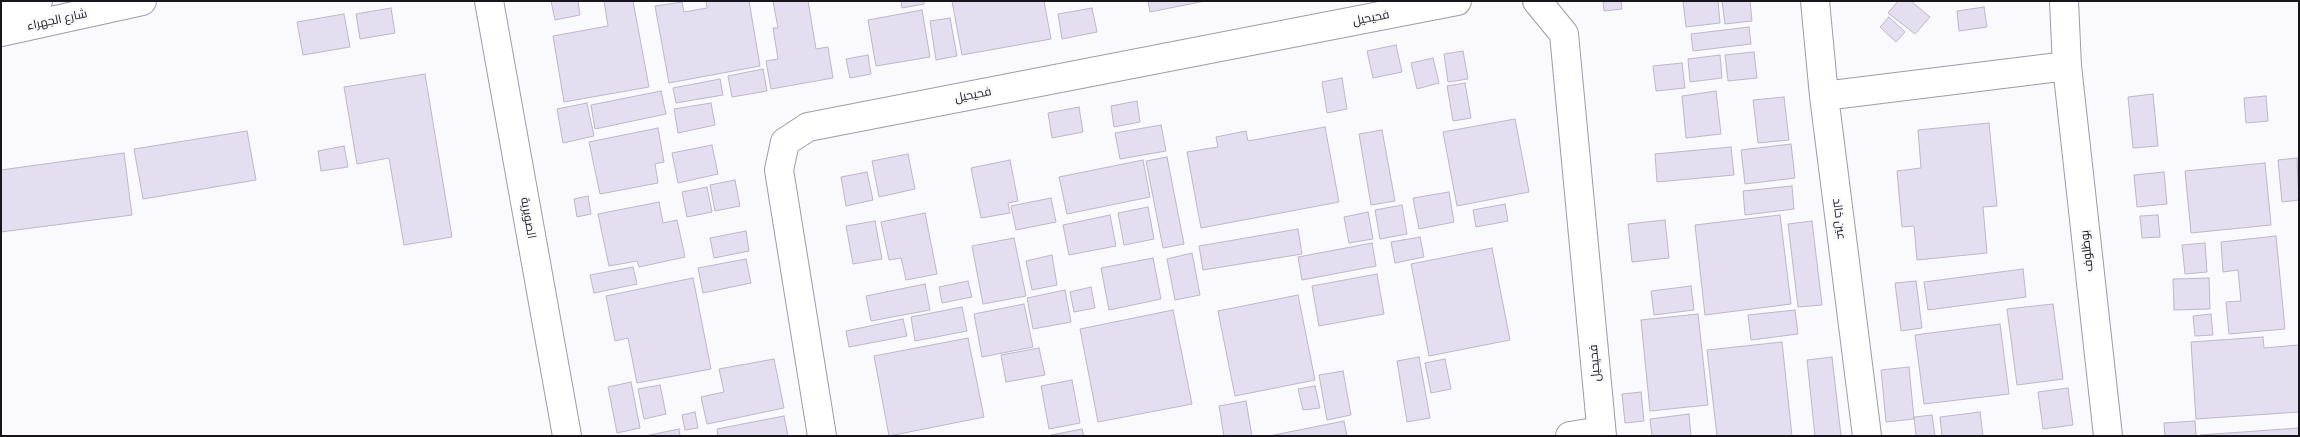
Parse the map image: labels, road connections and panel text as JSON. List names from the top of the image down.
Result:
{
  "streets": {
    "street": [
      "فحيحيل",
      "شارع الجهراء",
      "الصويرية",
      "عين خالد",
      "بوظلوف"
    ]
  }
}
